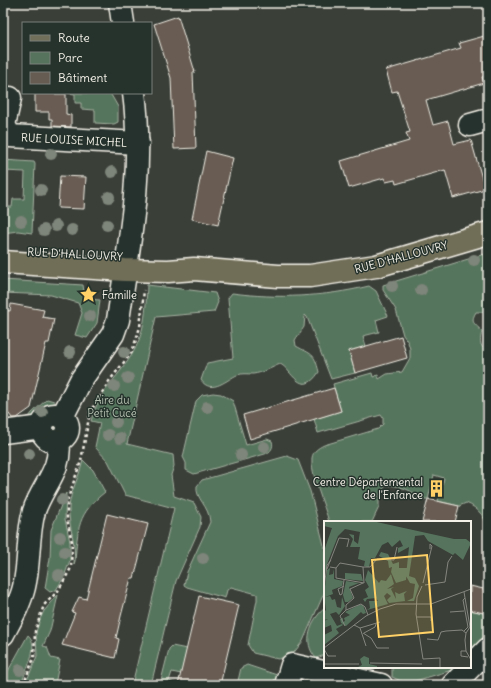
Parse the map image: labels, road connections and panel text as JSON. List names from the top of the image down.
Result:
{
  "streets": {
    "main road": ["RUE D'HALLOUVRY"],
    "street": ["RUE LOUISE MICHEL"]
  },
  "parks": ["Aire du Petit Cucé"],
  "places": {
    "place": ["Famille"],
    "building": ["Centre Départemental de l'Enfance"]
  },
  "legend": ["Route", "Parc", "Bâtiment"]
}
